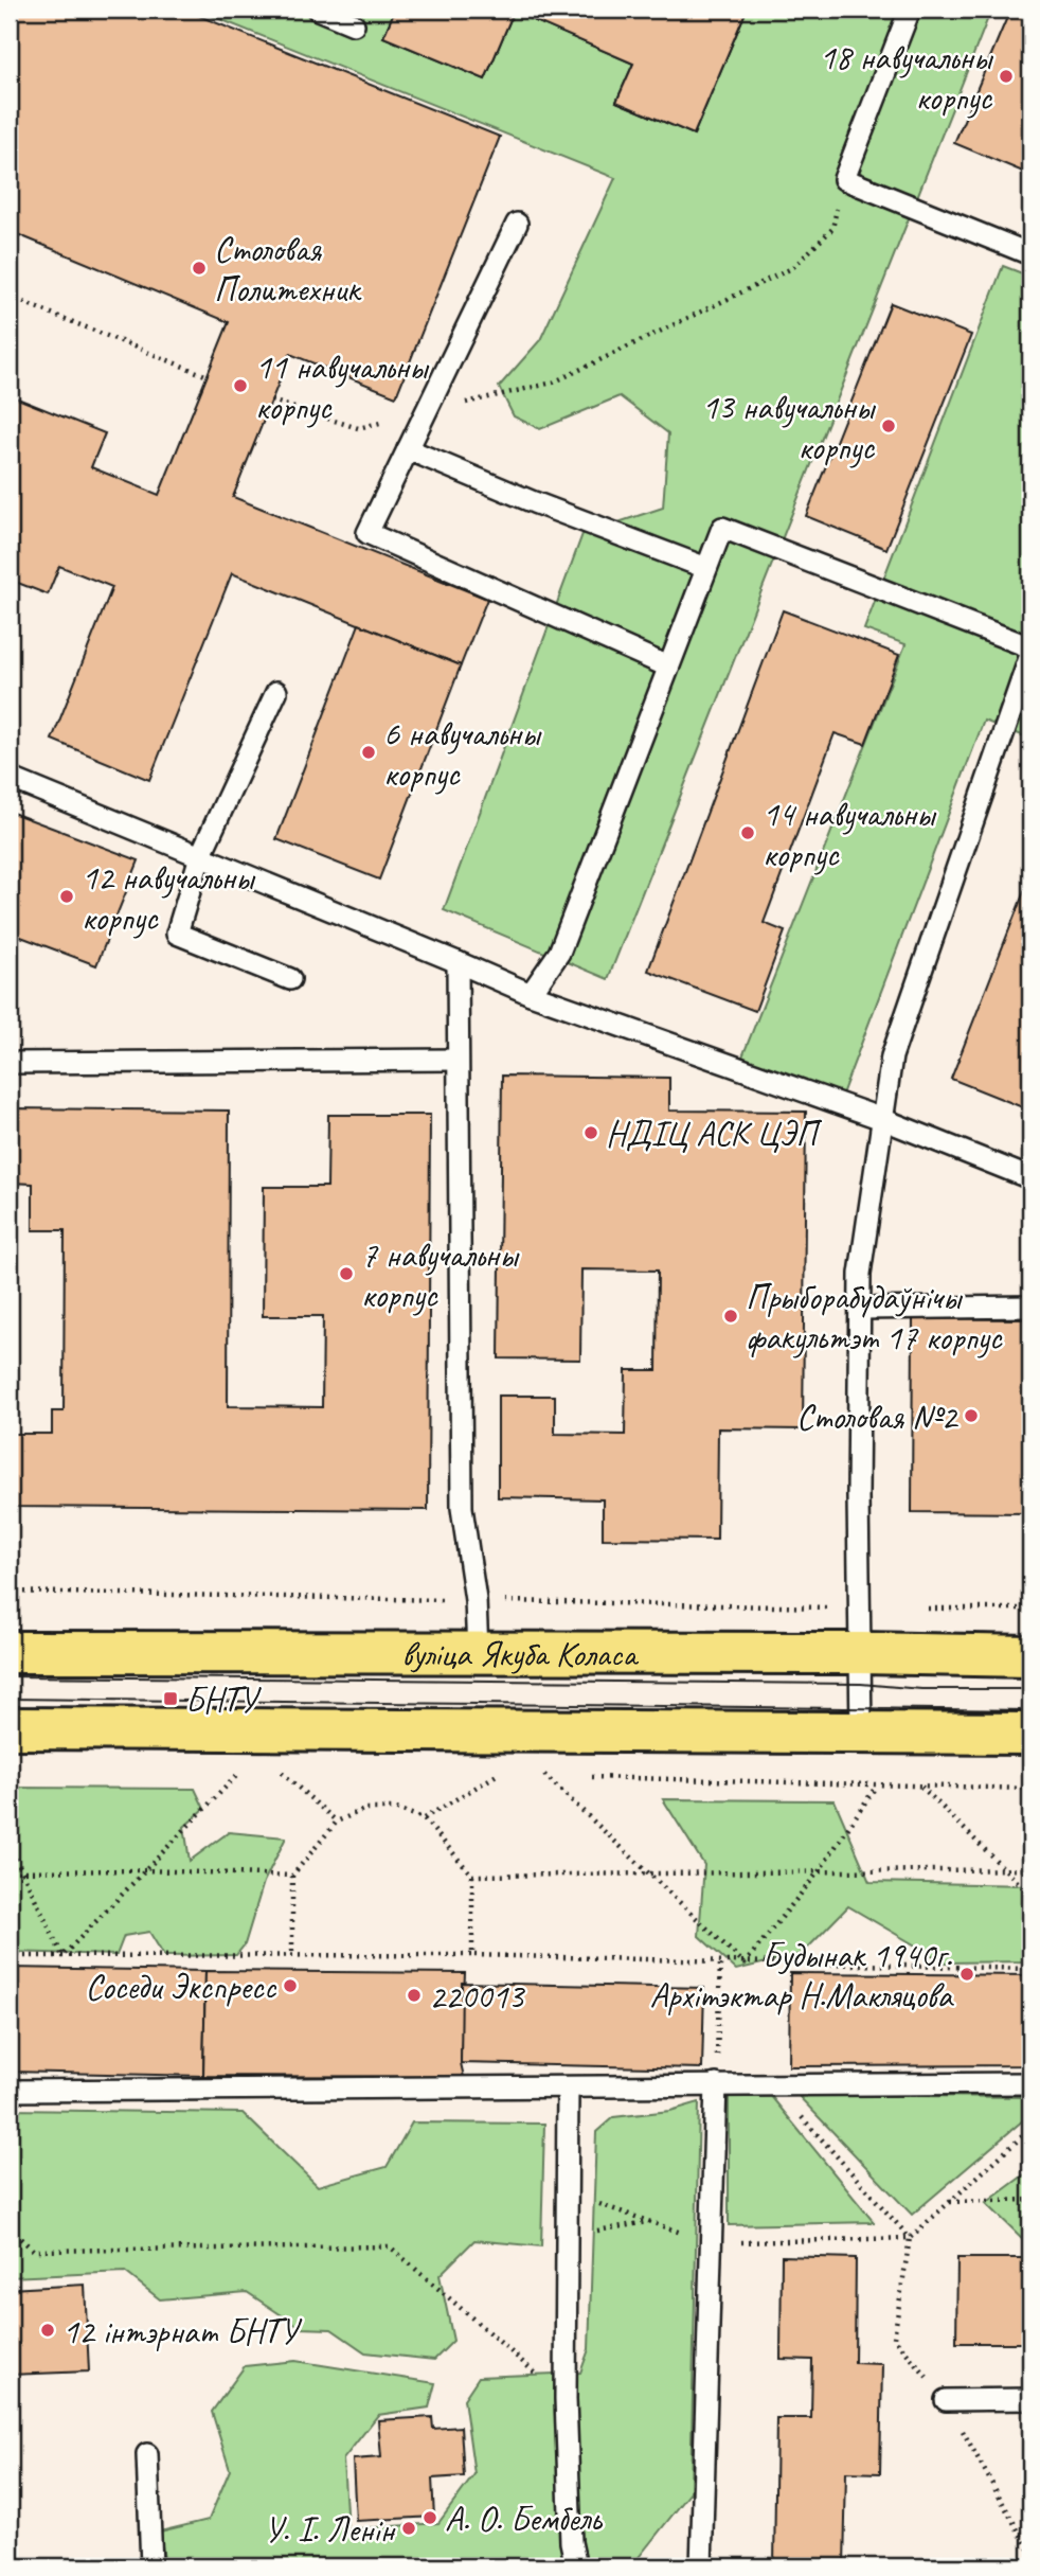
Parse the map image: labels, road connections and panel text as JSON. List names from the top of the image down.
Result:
{
  "streets": {
    "main road": ["вуліца Якуба Коласа"]
  },
  "places": {
    "other": [
      "18 навучальны корпус",
      "Столовая Политехник",
      "11 навучальны корпус",
      "13 навучальны корпус",
      "6 навучальны корпус",
      "14 навучальны корпус",
      "12 навучальны корпус",
      "НДІЦ АСК ЦЭП",
      "7 навучальны корпус",
      "Прыборабудаўнічы факультэт 17 корпус",
      "Столовая №2",
      "Будынак 1940г. Архітэктар Н.Макляцова",
      "Соседи Экспресс",
      "220013",
      "12 інтэрнат БНТУ",
      "А. О. Бембель",
      "У. І. Ленін"
    ],
    "transit": ["БНТУ"]
  }
}
